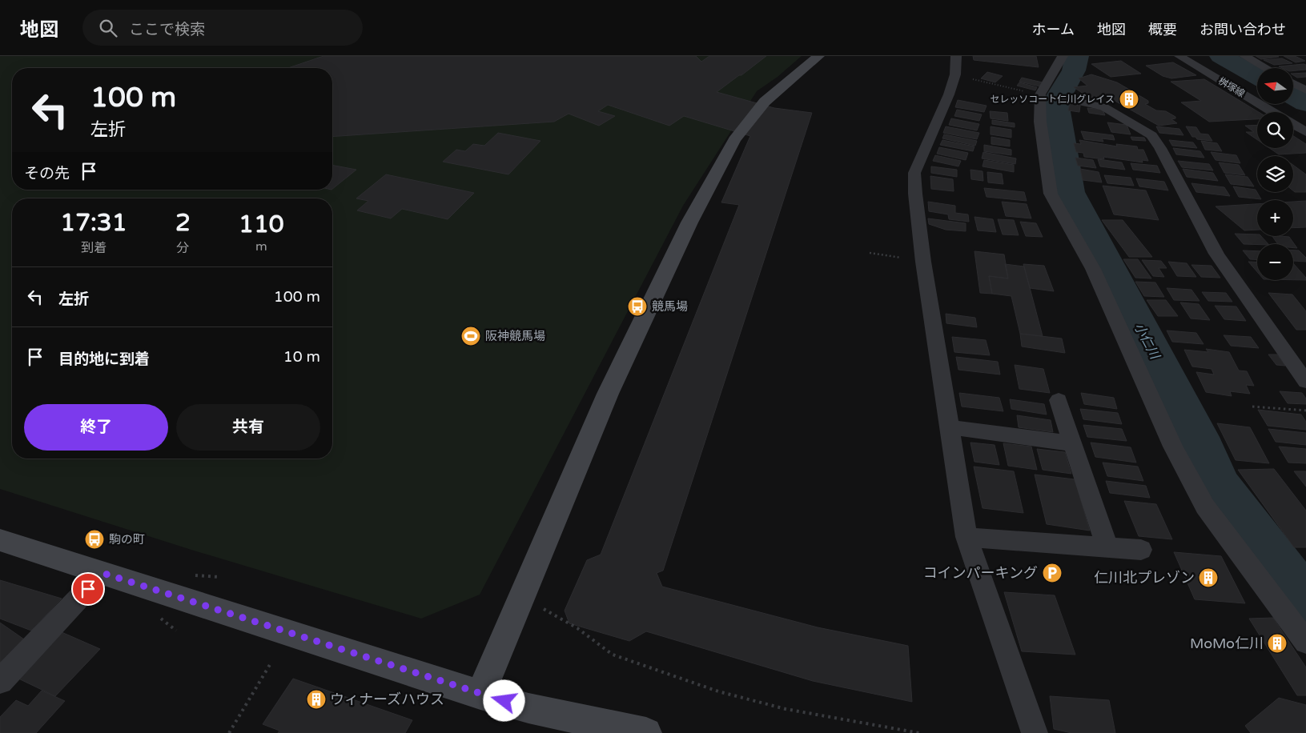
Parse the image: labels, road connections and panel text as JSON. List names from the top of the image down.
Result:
{
  "streets": {
    "street": ["桝塚線"]
  },
  "water": ["小仁川"],
  "places": {
    "building": [
      "セレッソコート仁川グレイス",
      "仁川北プレゾン",
      "MoMo仁川",
      "ウィナーズハウス"
    ],
    "bus stop": ["競馬場", "駒の町"],
    "sports": ["阪神競馬場"],
    "parking": ["コインパーキング"]
  },
  "north": "left",
  "page": {
    "header": "地図",
    "search": "ここで検索",
    "nav": [
      "ホーム",
      "地図",
      "概要",
      "お問い合わせ"
    ],
    "map_buttons": ["+", "−"],
    "turn": ["100 m", "左折"],
    "then": "その先",
    "eta": [
      "17:31",
      "到着",
      "2",
      "分",
      "110",
      "m"
    ],
    "list": [
      {
        "name": "左折",
        "value": "100 m"
      },
      {
        "name": "目的地に到着",
        "value": "10 m"
      }
    ],
    "buttons": ["終了", "共有"]
  }
}
